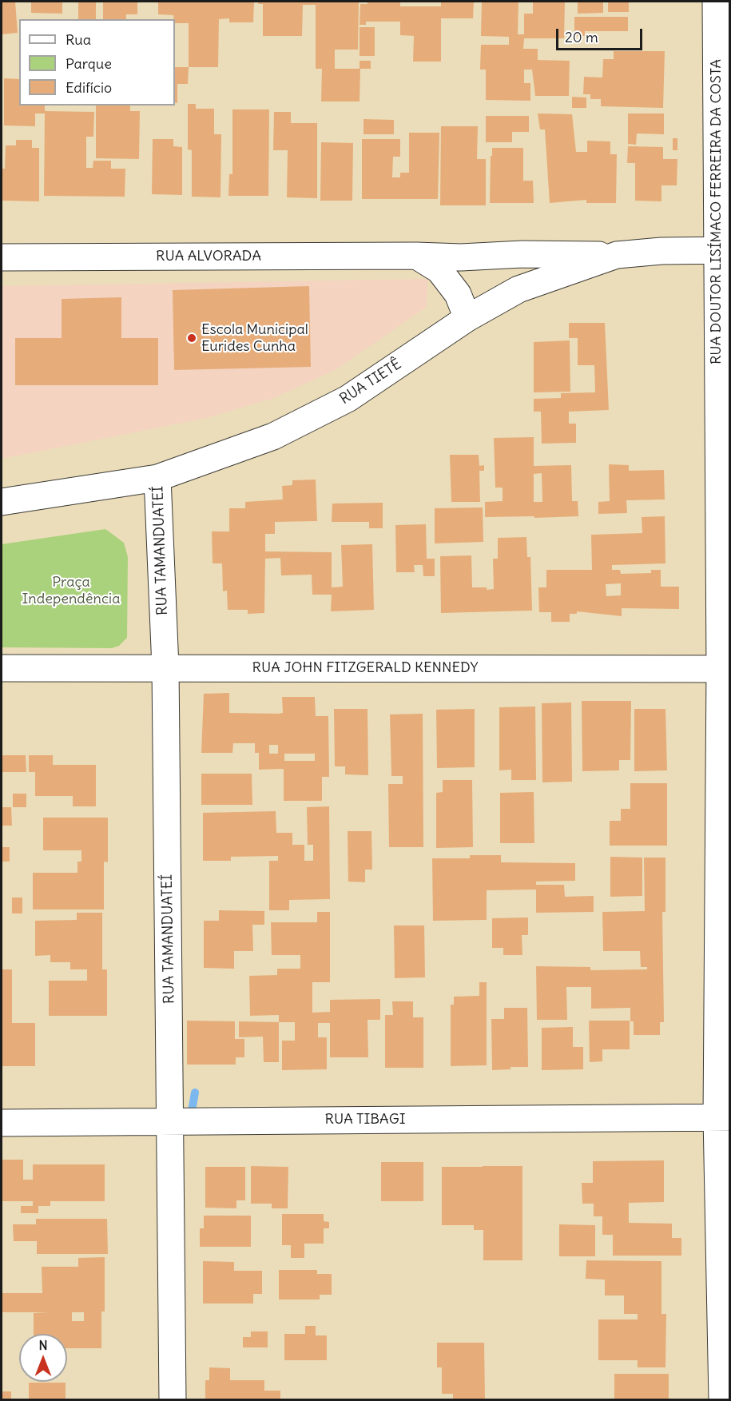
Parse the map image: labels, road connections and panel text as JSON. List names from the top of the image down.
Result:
{
  "streets": {
    "street": [
      "RUA DOUTOR LISÍMACO FERREIRA DA COSTA",
      "RUA ALVORADA",
      "RUA TIETÊ",
      "RUA TAMANDUATEÍ",
      "RUA JOHN FITZGERALD KENNEDY",
      "RUA TIBAGI"
    ]
  },
  "crossings": [
    ["RUA DOUTOR LISÍMACO FERREIRA DA COSTA", "RUA TIETÊ"],
    ["RUA DOUTOR LISÍMACO FERREIRA DA COSTA", "RUA JOHN FITZGERALD KENNEDY"],
    ["RUA DOUTOR LISÍMACO FERREIRA DA COSTA", "RUA TIBAGI"],
    ["RUA ALVORADA", "RUA TIETÊ"],
    ["RUA TIETÊ", "RUA TAMANDUATEÍ"],
    ["RUA TAMANDUATEÍ", "RUA JOHN FITZGERALD KENNEDY"],
    ["RUA TAMANDUATEÍ", "RUA TIBAGI"]
  ],
  "parks": ["Praça Independência"],
  "places": ["Escola Municipal Eurides Cunha"],
  "legend": ["Rua", "Parque", "Edifício"],
  "scale_bar": "20 m",
  "north": "top"
}
